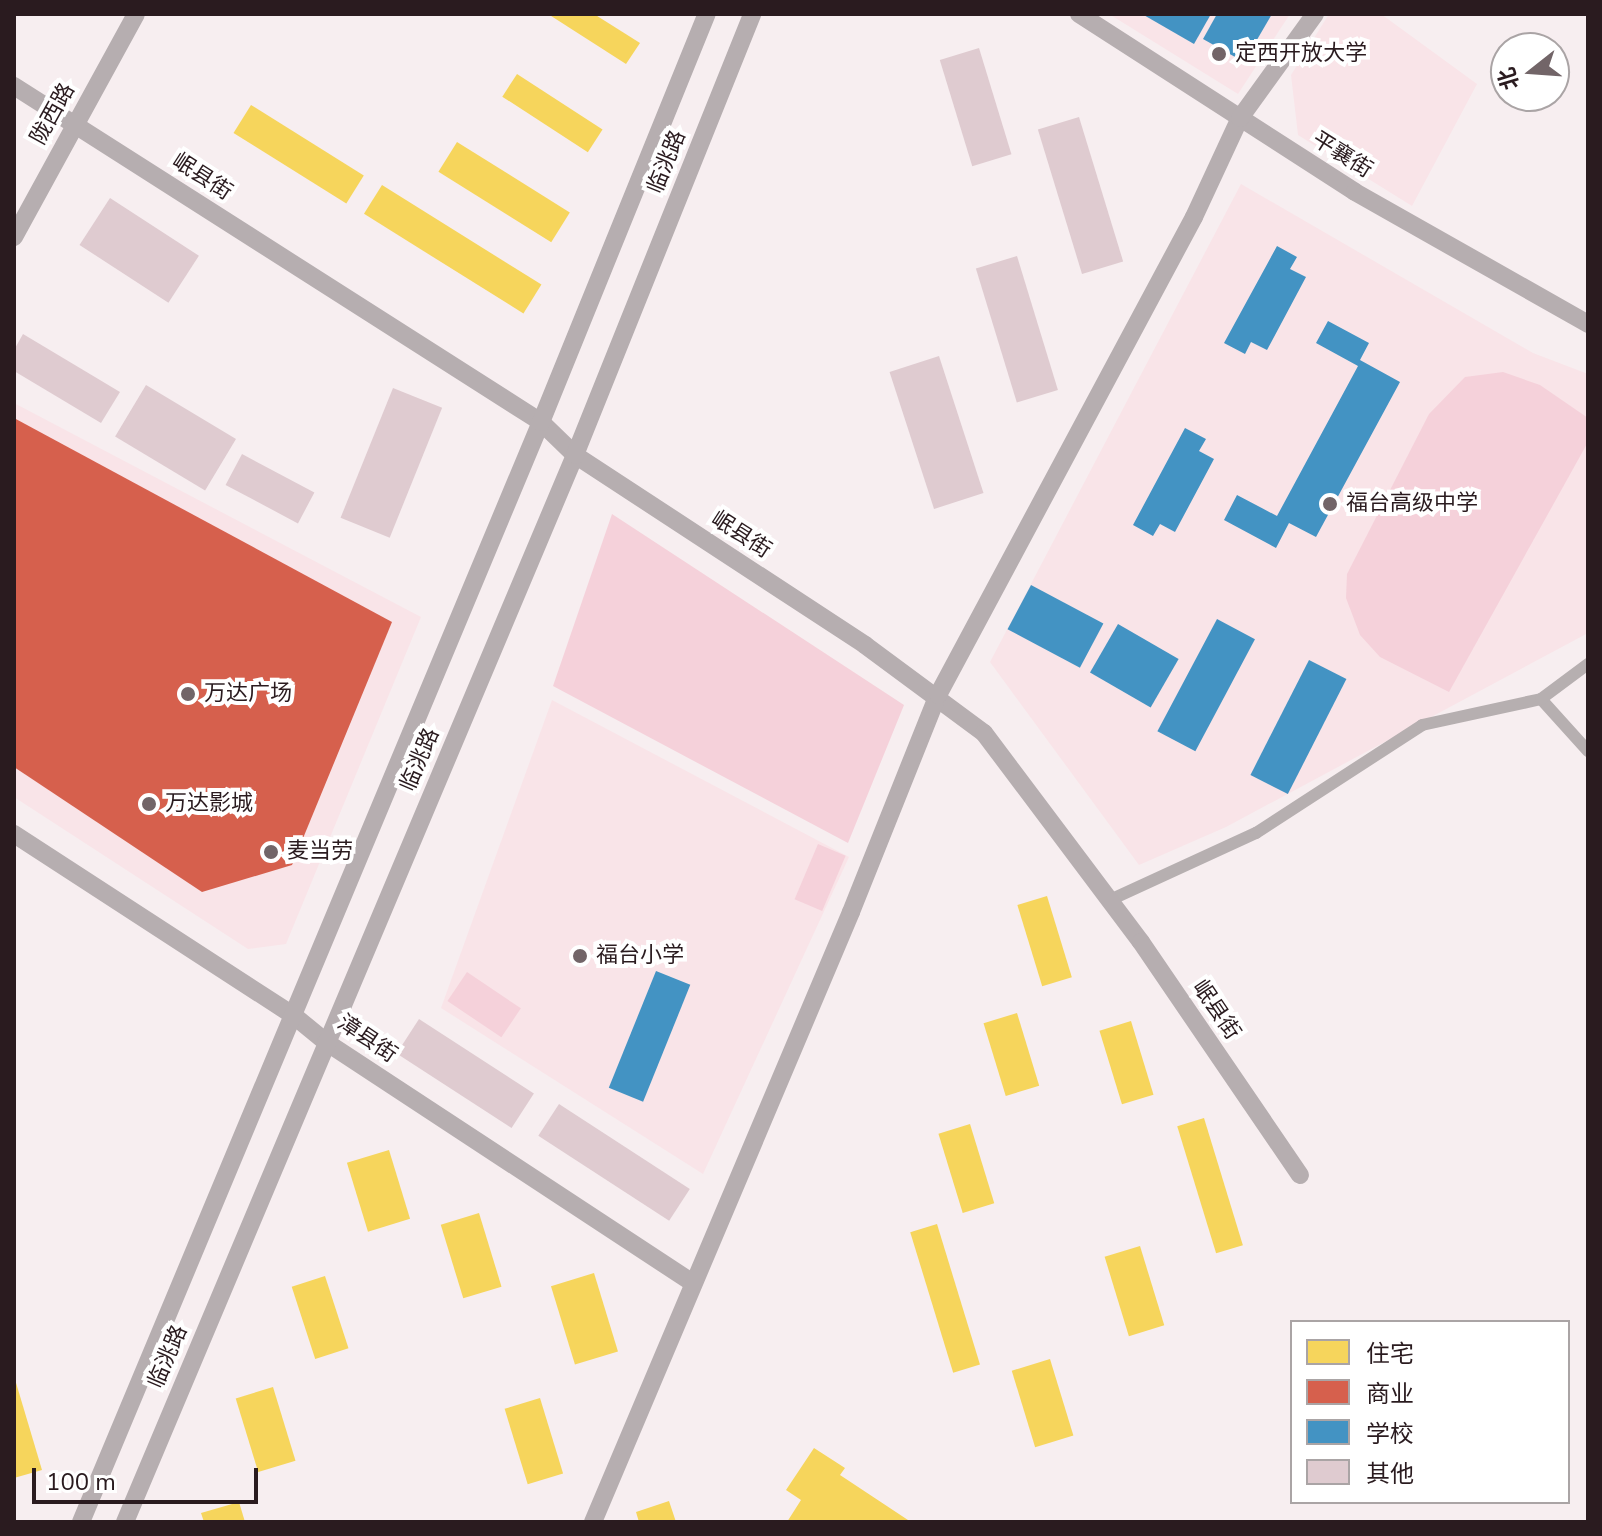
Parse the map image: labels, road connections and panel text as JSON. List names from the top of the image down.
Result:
{
  "streets": {
    "street": [
      "陇西路",
      "平襄街",
      "临洮路",
      "岷县街",
      "漳县街"
    ]
  },
  "crossings": [
    ["陇西路", "岷县街"],
    ["临洮路", "岷县街"],
    ["临洮路", "漳县街"]
  ],
  "places": [
    "定西开放大学",
    "福台高级中学",
    "万达广场",
    "万达影城",
    "麦当劳",
    "福台小学"
  ],
  "legend": [
    "住宅",
    "商业",
    "学校",
    "其他"
  ],
  "scale_bar": "100 m",
  "north": "left"
}
